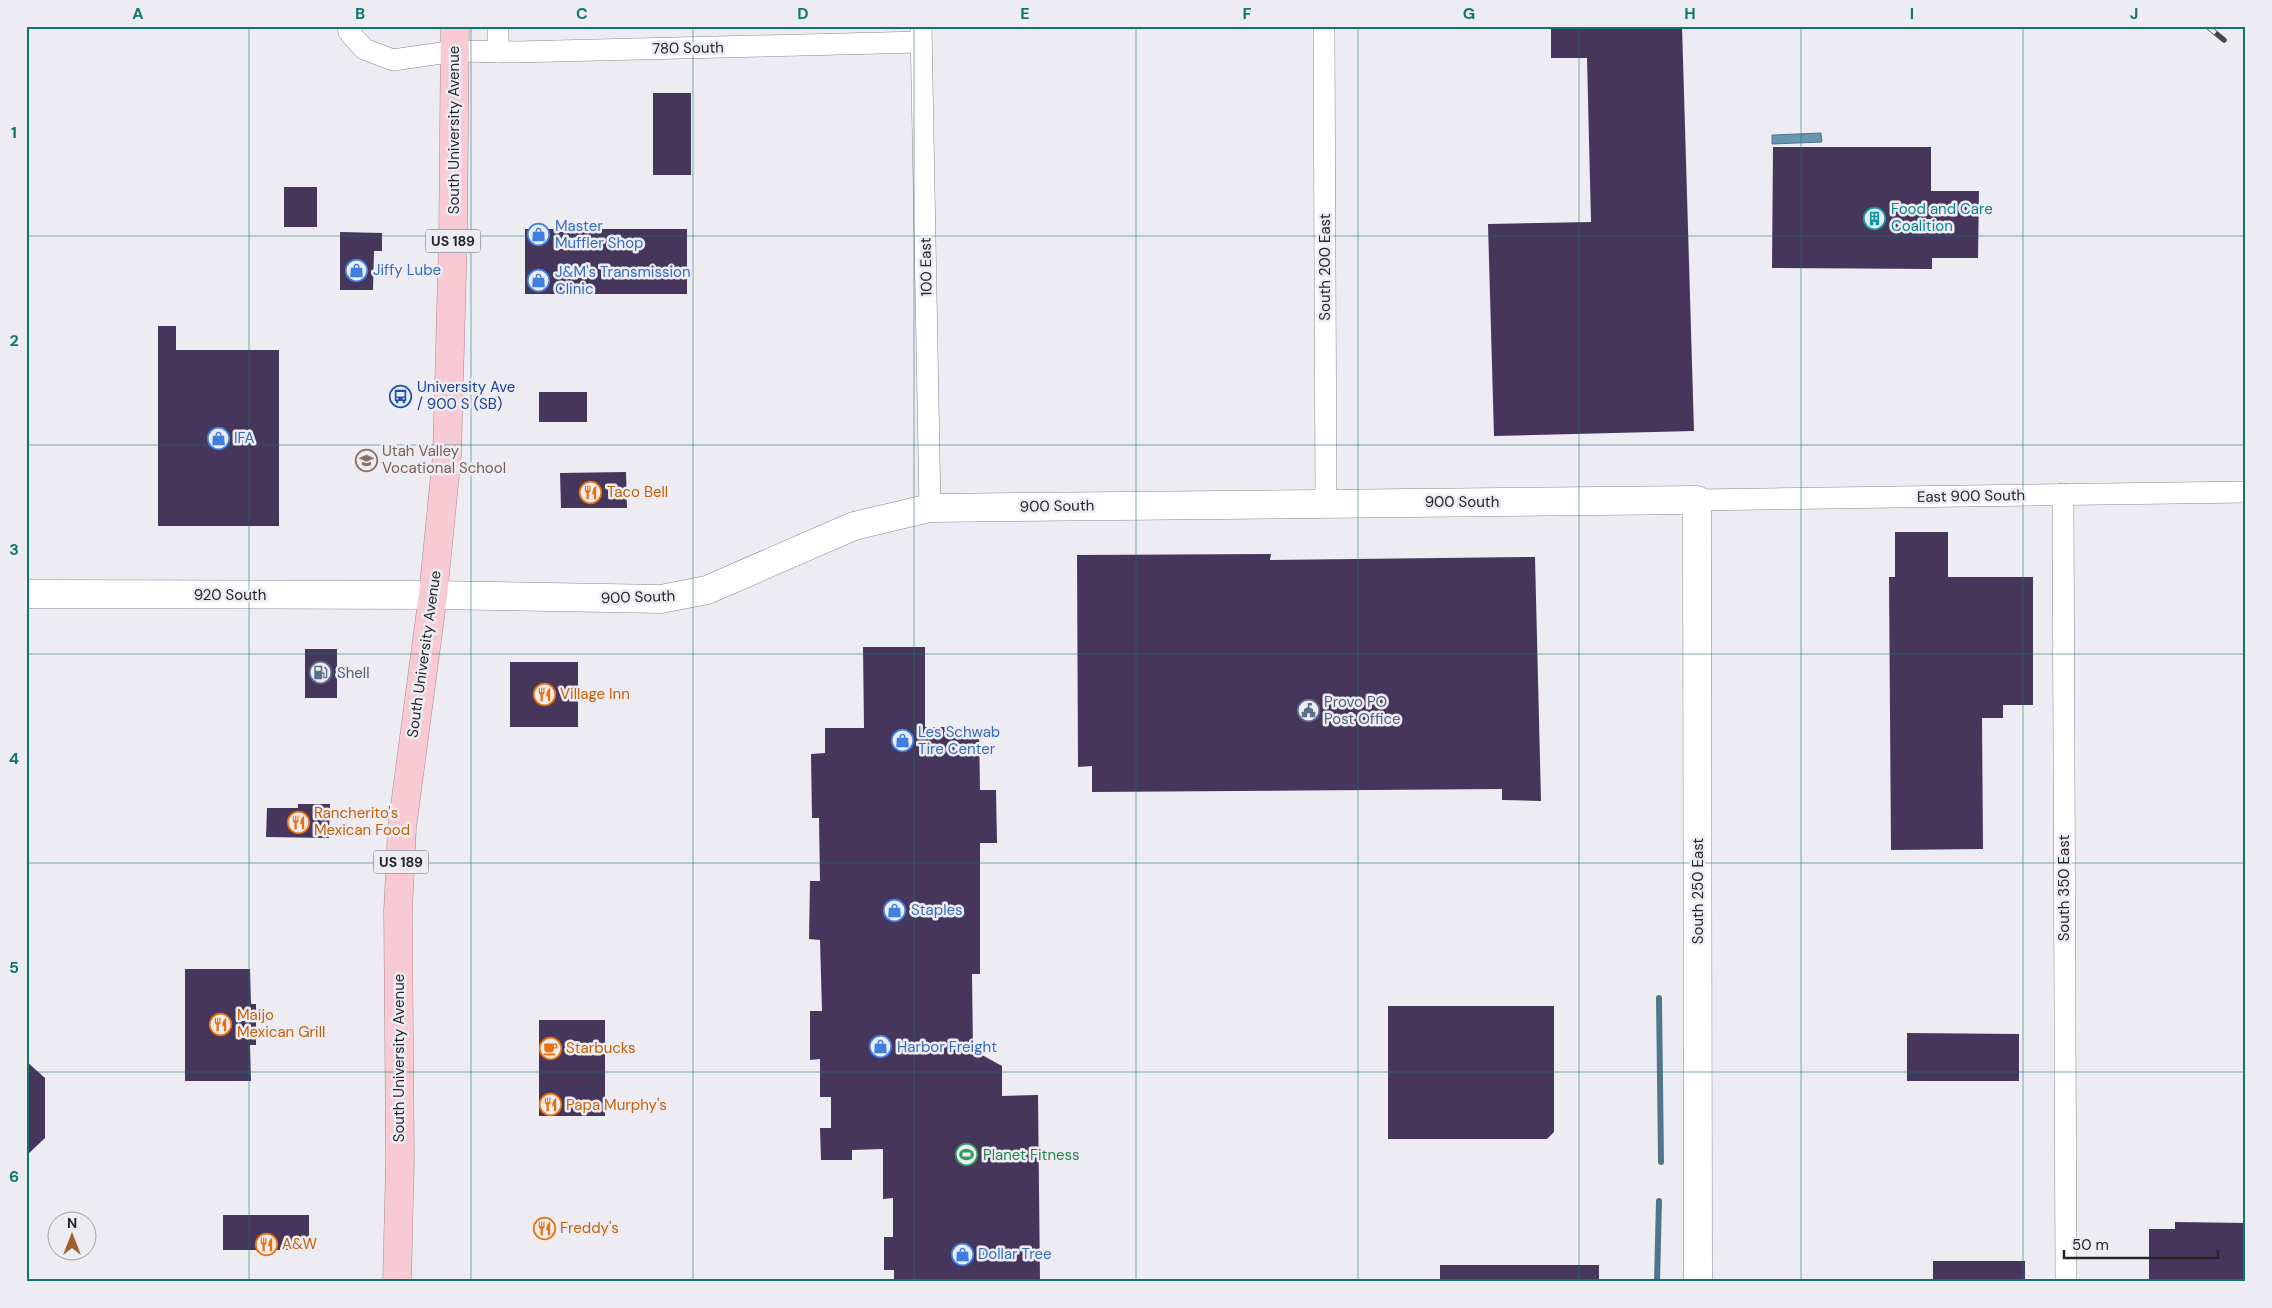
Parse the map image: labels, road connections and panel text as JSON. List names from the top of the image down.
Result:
{
  "streets": {
    "highway": ["South University Avenue", "US 189"],
    "street": [
      "780 South",
      "100 East",
      "South 200 East",
      "East 900 South",
      "900 South",
      "920 South",
      "South 350 East",
      "South 250 East"
    ]
  },
  "crossings": [
    ["780 South", "South University Avenue"],
    ["780 South", "100 East"],
    ["South University Avenue", "900 South"],
    ["South University Avenue", "920 South"],
    ["100 East", "900 South"],
    ["South 200 East", "900 South"],
    ["East 900 South", "900 South"],
    ["East 900 South", "South 350 East"],
    ["East 900 South", "South 250 East"],
    ["900 South", "920 South"],
    ["900 South", "South 250 East"]
  ],
  "places": {
    "building": ["Food and Care Coalition"],
    "shop": [
      "Master Muffler Shop",
      "Jiffy Lube",
      "J&M's Transmission Clinic",
      "IFA",
      "Les Schwab Tire Center",
      "Staples",
      "Harbor Freight",
      "Dollar Tree"
    ],
    "bus stop": ["University Ave / 900 S (SB)"],
    "school or university": ["Utah Valley Vocational School"],
    "restaurant": [
      "Taco Bell",
      "Village Inn",
      "Rancherito's Mexican Food",
      "Maijo Mexican Grill",
      "Papa Murphy's",
      "Freddy's",
      "A&W"
    ],
    "fuel station": ["Shell"],
    "public building": ["Provo PO Post Office"],
    "cafe": ["Starbucks"],
    "sports": ["Planet Fitness"]
  },
  "scale_bar": "50 m",
  "north": "top",
  "grid": {
    "columns": [
      "A",
      "B",
      "C",
      "D",
      "E",
      "F",
      "G",
      "H",
      "I",
      "J"
    ],
    "rows": [
      "1",
      "2",
      "3",
      "4",
      "5",
      "6"
    ]
  }
}
